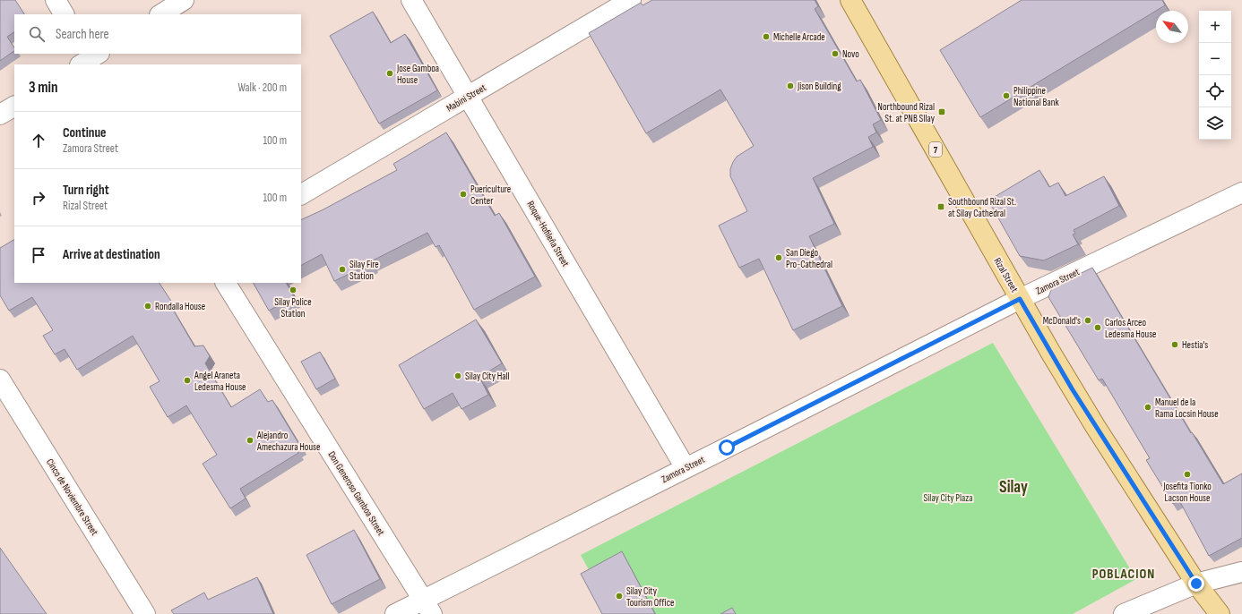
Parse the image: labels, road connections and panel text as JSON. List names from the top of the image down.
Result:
{
  "streets": {
    "main road": ["7", "Rizal Street"],
    "street": [
      "Mabini Street",
      "Roque-Hofileña Street",
      "Zamora Street",
      "Don Generoso Gamboa Street",
      "Cinco de Noviembre Street"
    ]
  },
  "crossings": [
    ["Mabini Street", "Roque-Hofileña Street"],
    ["Roque-Hofileña Street", "Zamora Street"],
    ["Rizal Street", "Zamora Street"],
    ["Zamora Street", "Don Generoso Gamboa Street"]
  ],
  "districts": ["Silay", "POBLACION"],
  "parks": ["Silay City Plaza"],
  "places": {
    "other": [
      "Michelle Arcade",
      "Novo",
      "Jose Gamboa House",
      "Jison Building",
      "Philippine National Bank",
      "Puericulture Center",
      "San Diego Pro-Cathedral",
      "Silay Fire Station",
      "Silay Police Station",
      "Rondalla House",
      "McDonald's",
      "Carlos Arceo Ledesma House",
      "Hestia's",
      "Silay City Hall",
      "Angel Araneta Ledesma House",
      "Manuel de la Rama Locsin House",
      "Alejandro Amechazura House",
      "Josefita Tionko Lacson House",
      "Silay City Tourism Office"
    ],
    "transit": ["Northbound Rizal St. at PNB SIlay", "Southbound Rizal St. at Silay Cathedral"]
  },
  "north": "top left",
  "page": {
    "map_buttons": ["+", "−"],
    "search": "Search here",
    "heading": ["3 min", "Walk · 200 m"],
    "list": [
      ["Continue", "Zamora Street", "100 m"],
      ["Turn right", "Rizal Street", "100 m"],
      "Arrive at destination"
    ]
  }
}
